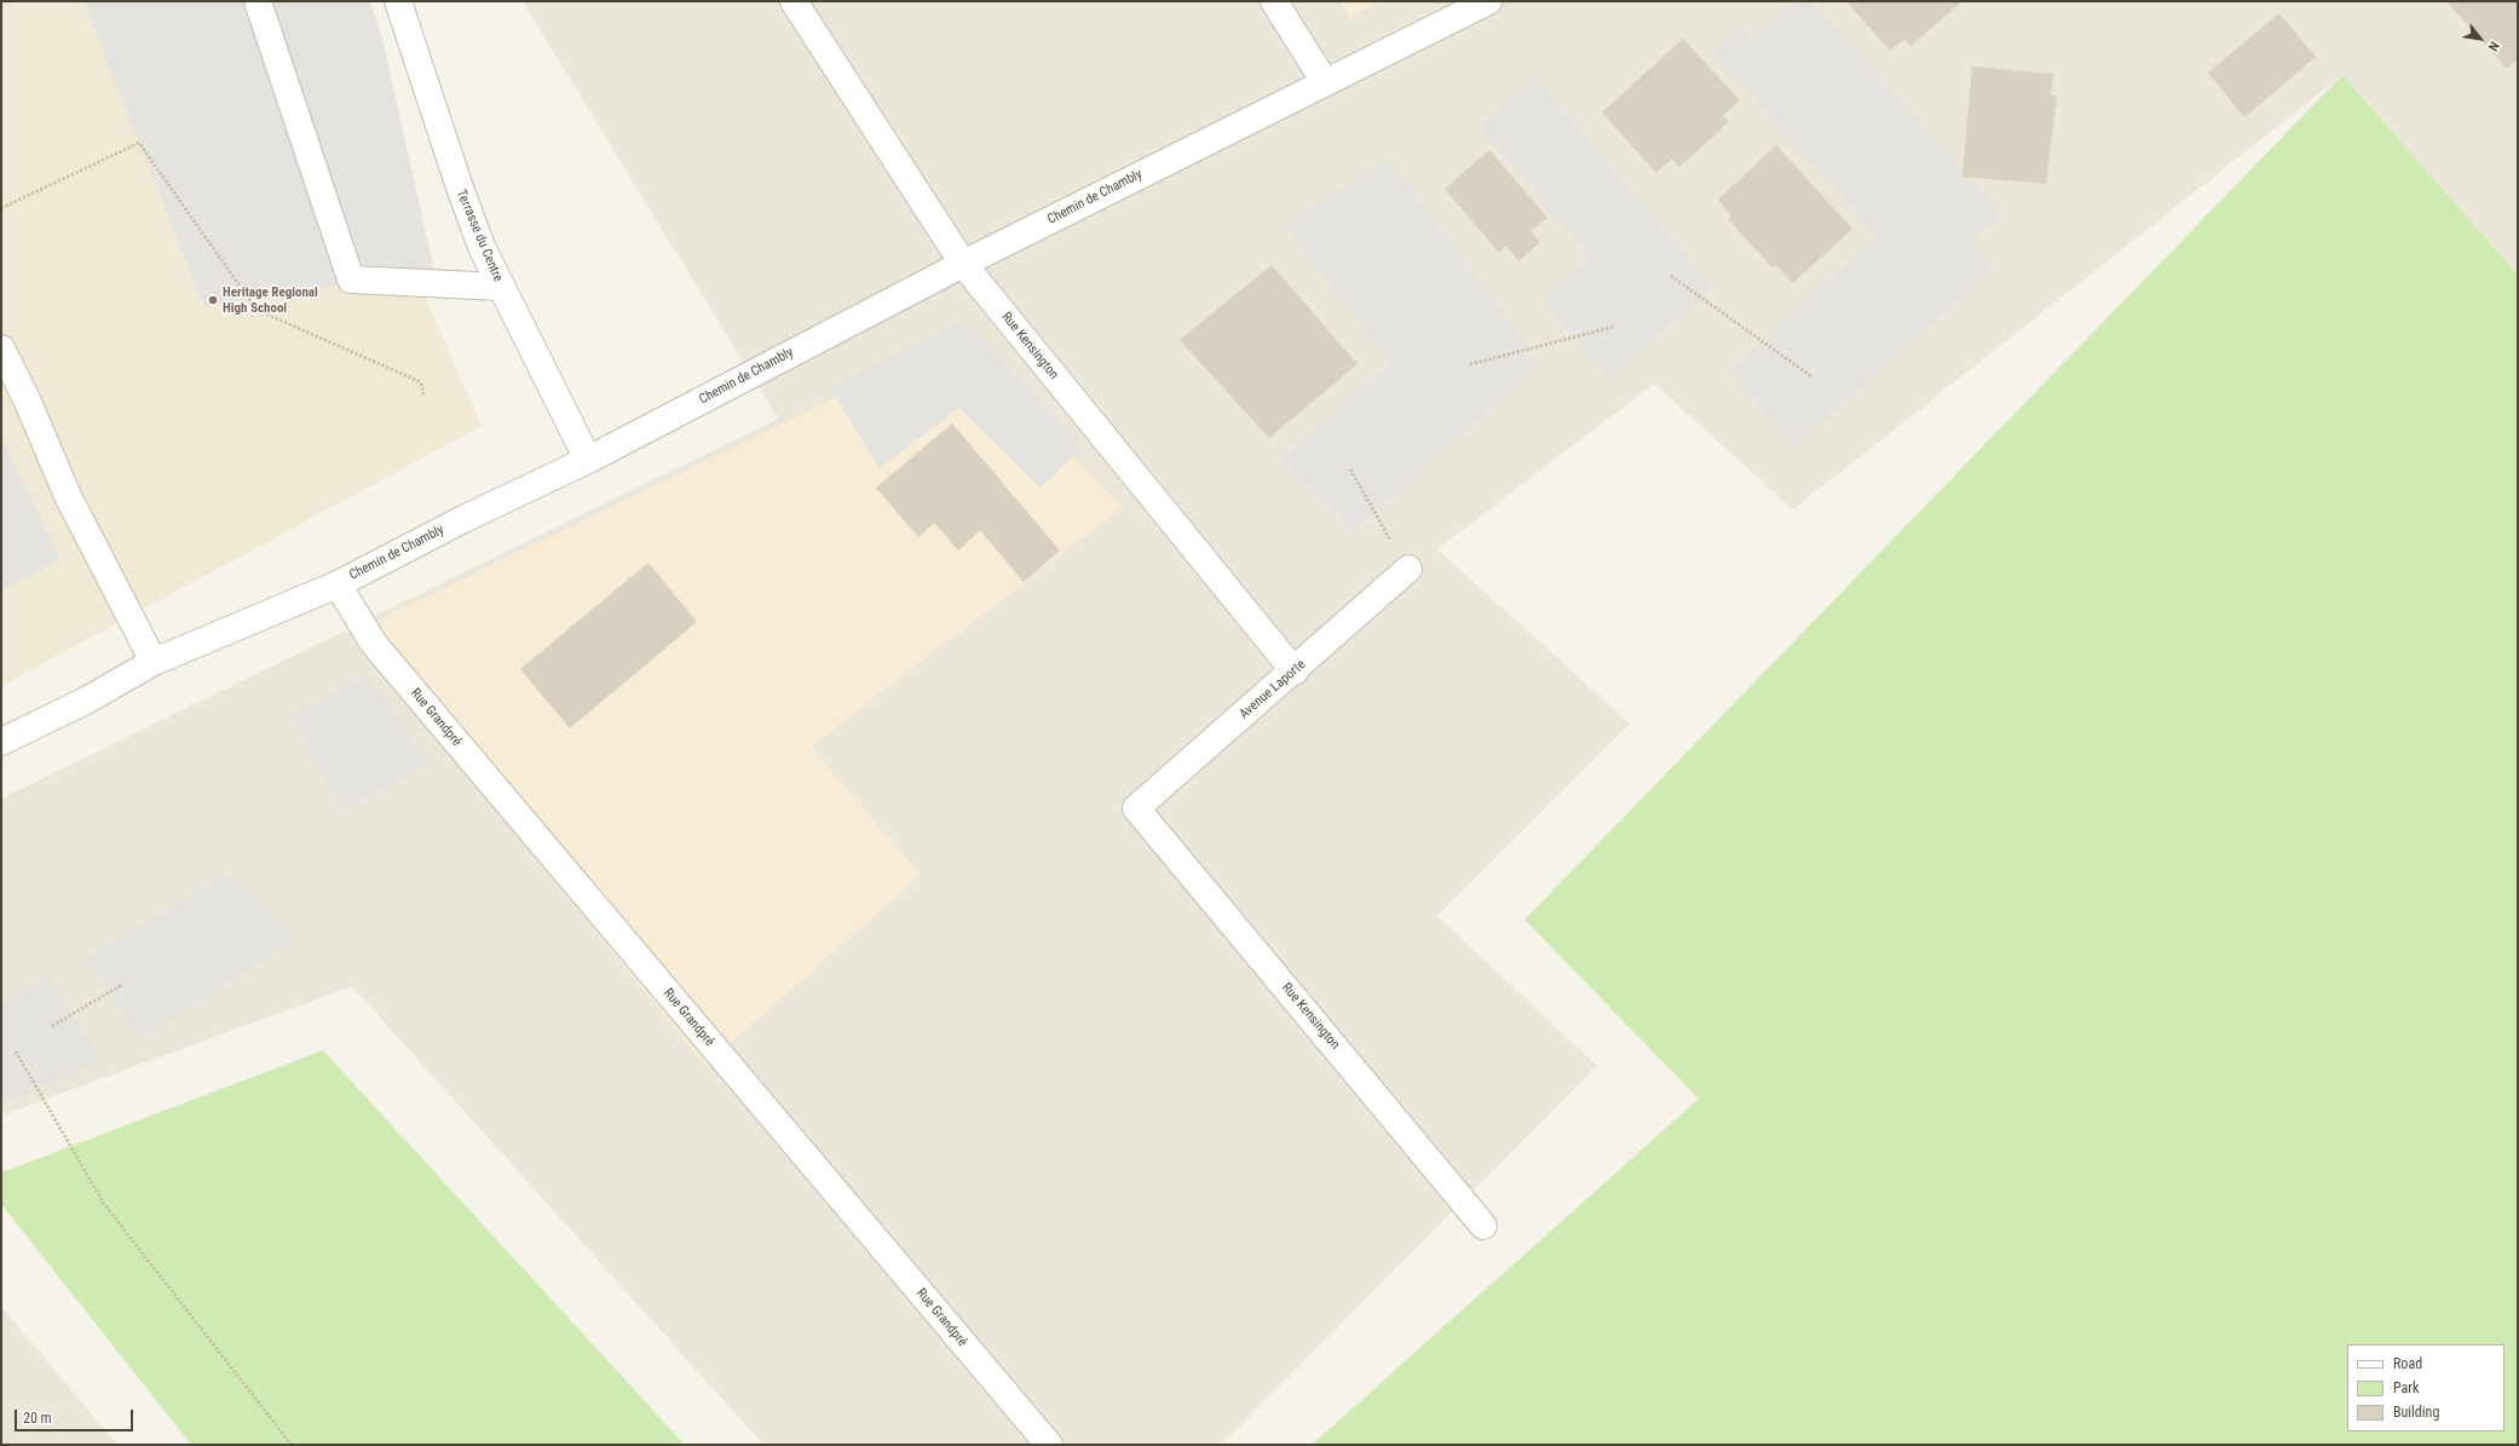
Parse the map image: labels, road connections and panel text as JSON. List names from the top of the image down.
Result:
{
  "streets": {
    "street": [
      "Chemin de Chambly",
      "Terrasse du Centre",
      "Rue Kensington",
      "Avenue Laporte",
      "Rue Grandpré"
    ]
  },
  "crossings": [
    ["Chemin de Chambly", "Terrasse du Centre"],
    ["Chemin de Chambly", "Rue Kensington"],
    ["Chemin de Chambly", "Rue Grandpré"],
    ["Rue Kensington", "Avenue Laporte"]
  ],
  "places": ["Heritage Regional High School"],
  "legend": ["Road", "Park", "Building"],
  "scale_bar": "20 m",
  "north": "bottom right"
}
